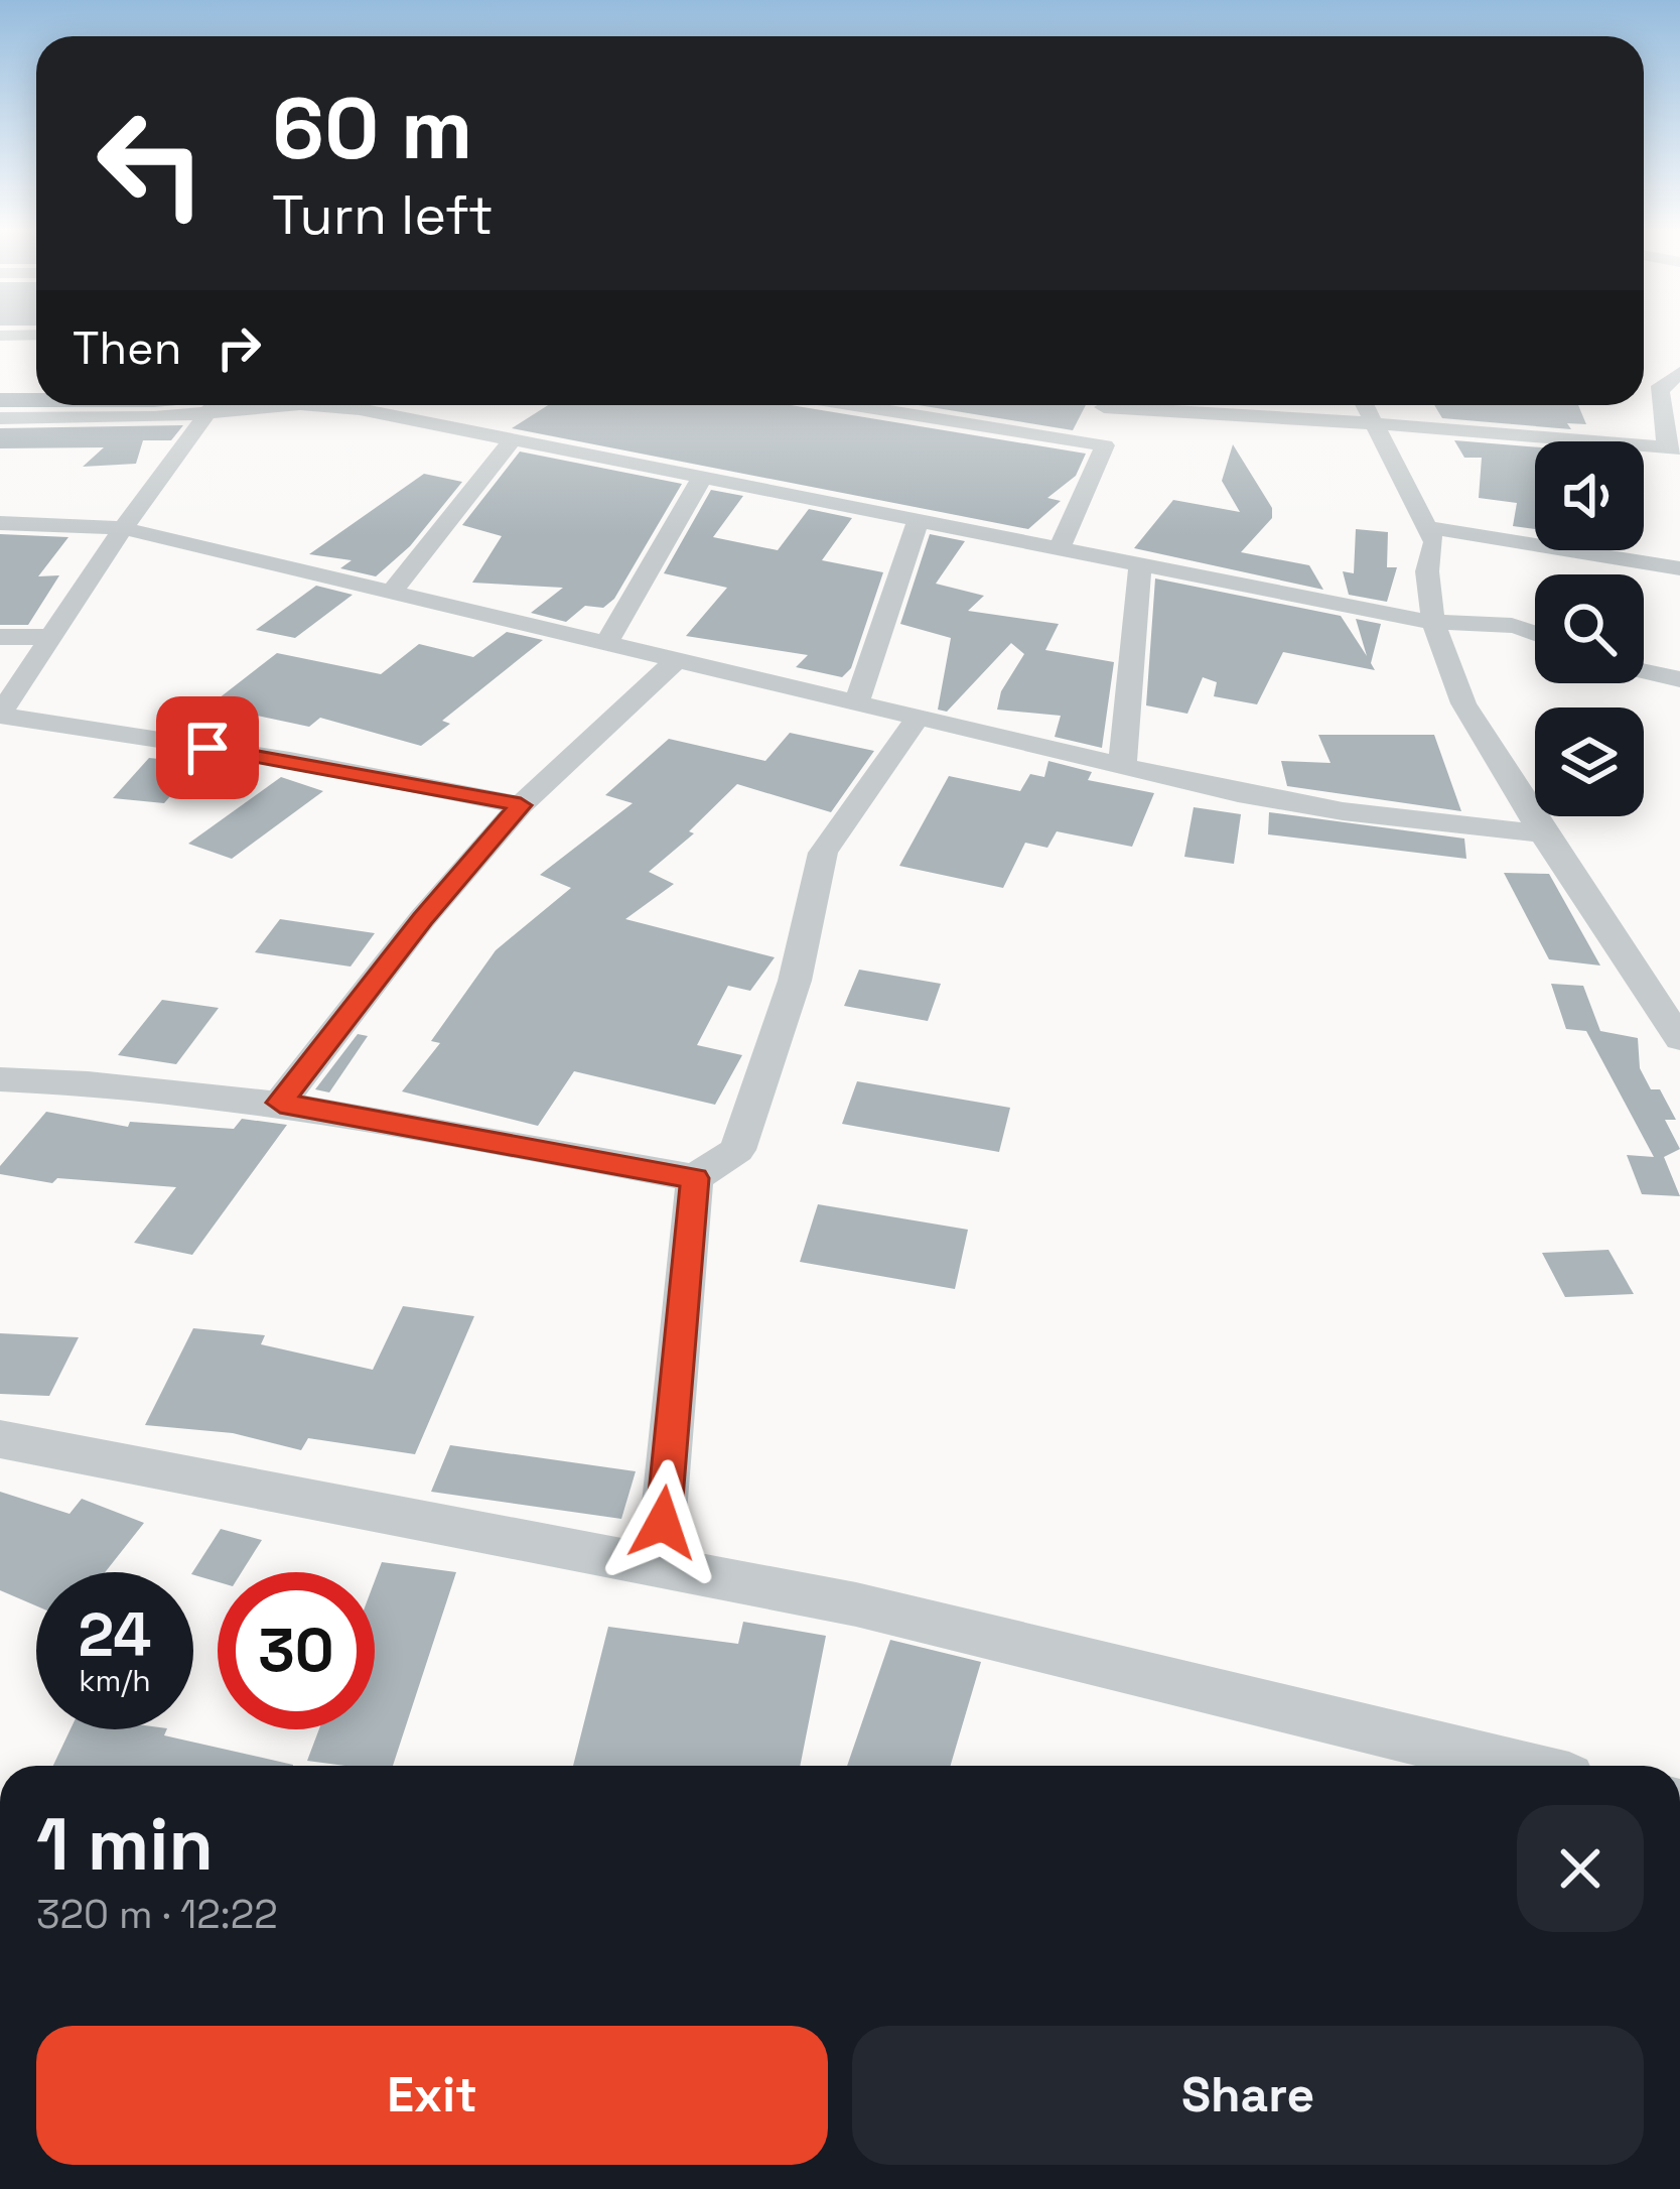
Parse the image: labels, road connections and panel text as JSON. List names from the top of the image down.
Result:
{
  "page": {
    "turn": ["60 m", "Turn left"],
    "then": "Then",
    "speed": "24 km/h",
    "limit": "30",
    "heading": ["1 min", "320 m · 12:22"],
    "buttons": ["Exit", "Share"]
  }
}
